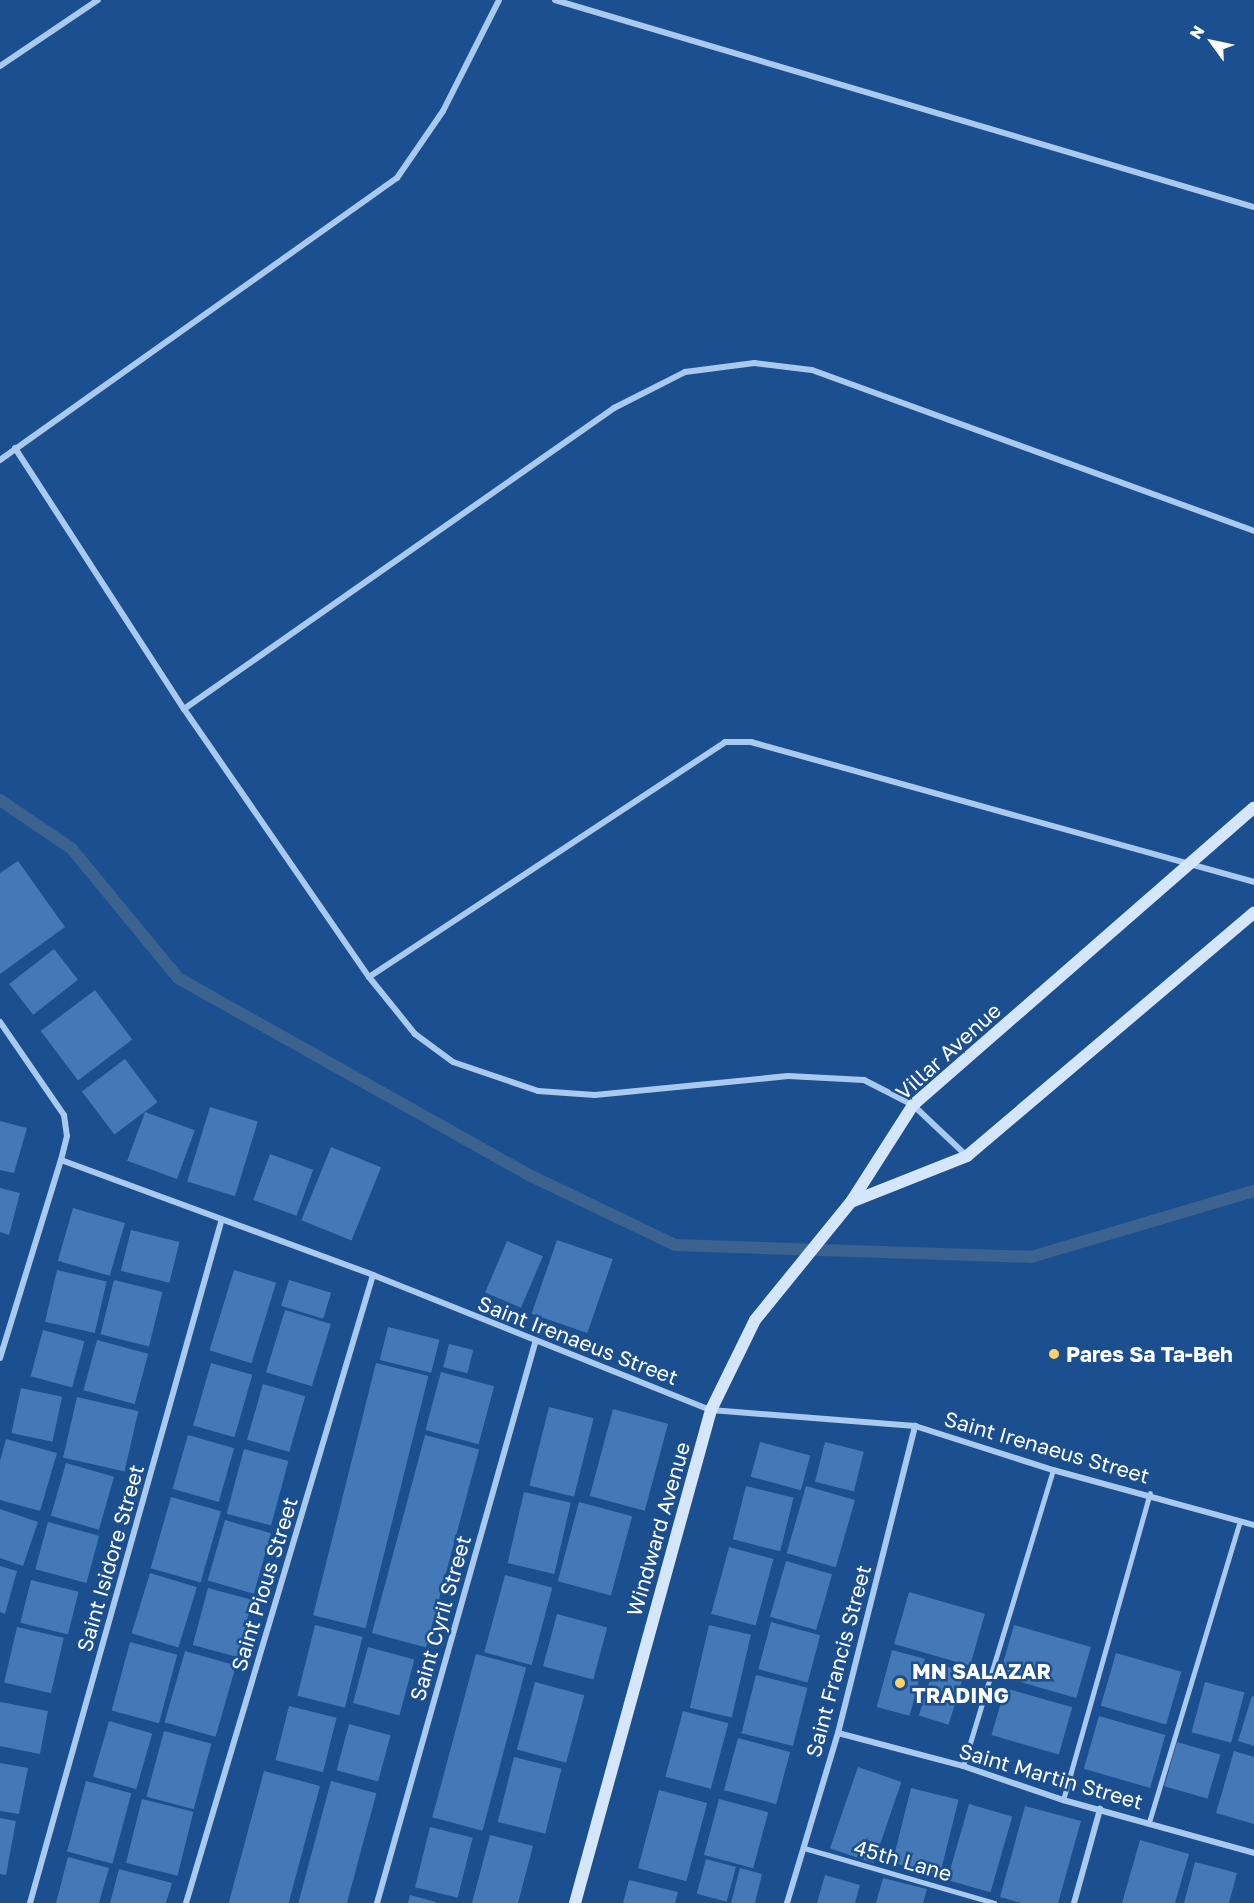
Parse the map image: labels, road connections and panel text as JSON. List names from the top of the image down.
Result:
{
  "streets": {
    "main road": ["Villar Avenue", "Windward Avenue"],
    "street": [
      "Saint Irenaeus Street",
      "Saint Isidore Street",
      "Saint Pious Street",
      "Saint Cyril Street",
      "Saint Francis Street",
      "Saint Martin Street",
      "45th Lane"
    ]
  },
  "crossings": [
    ["Villar Avenue", "Windward Avenue"],
    ["Saint Irenaeus Street", "Windward Avenue"],
    ["Saint Irenaeus Street", "Saint Isidore Street"],
    ["Saint Irenaeus Street", "Saint Pious Street"],
    ["Saint Irenaeus Street", "Saint Cyril Street"],
    ["Saint Irenaeus Street", "Saint Francis Street"],
    ["Saint Francis Street", "Saint Martin Street"],
    ["Saint Francis Street", "45th Lane"]
  ],
  "places": ["Pares Sa Ta-Beh", "MN SALAZAR TRADING"],
  "north": "top left"
}
